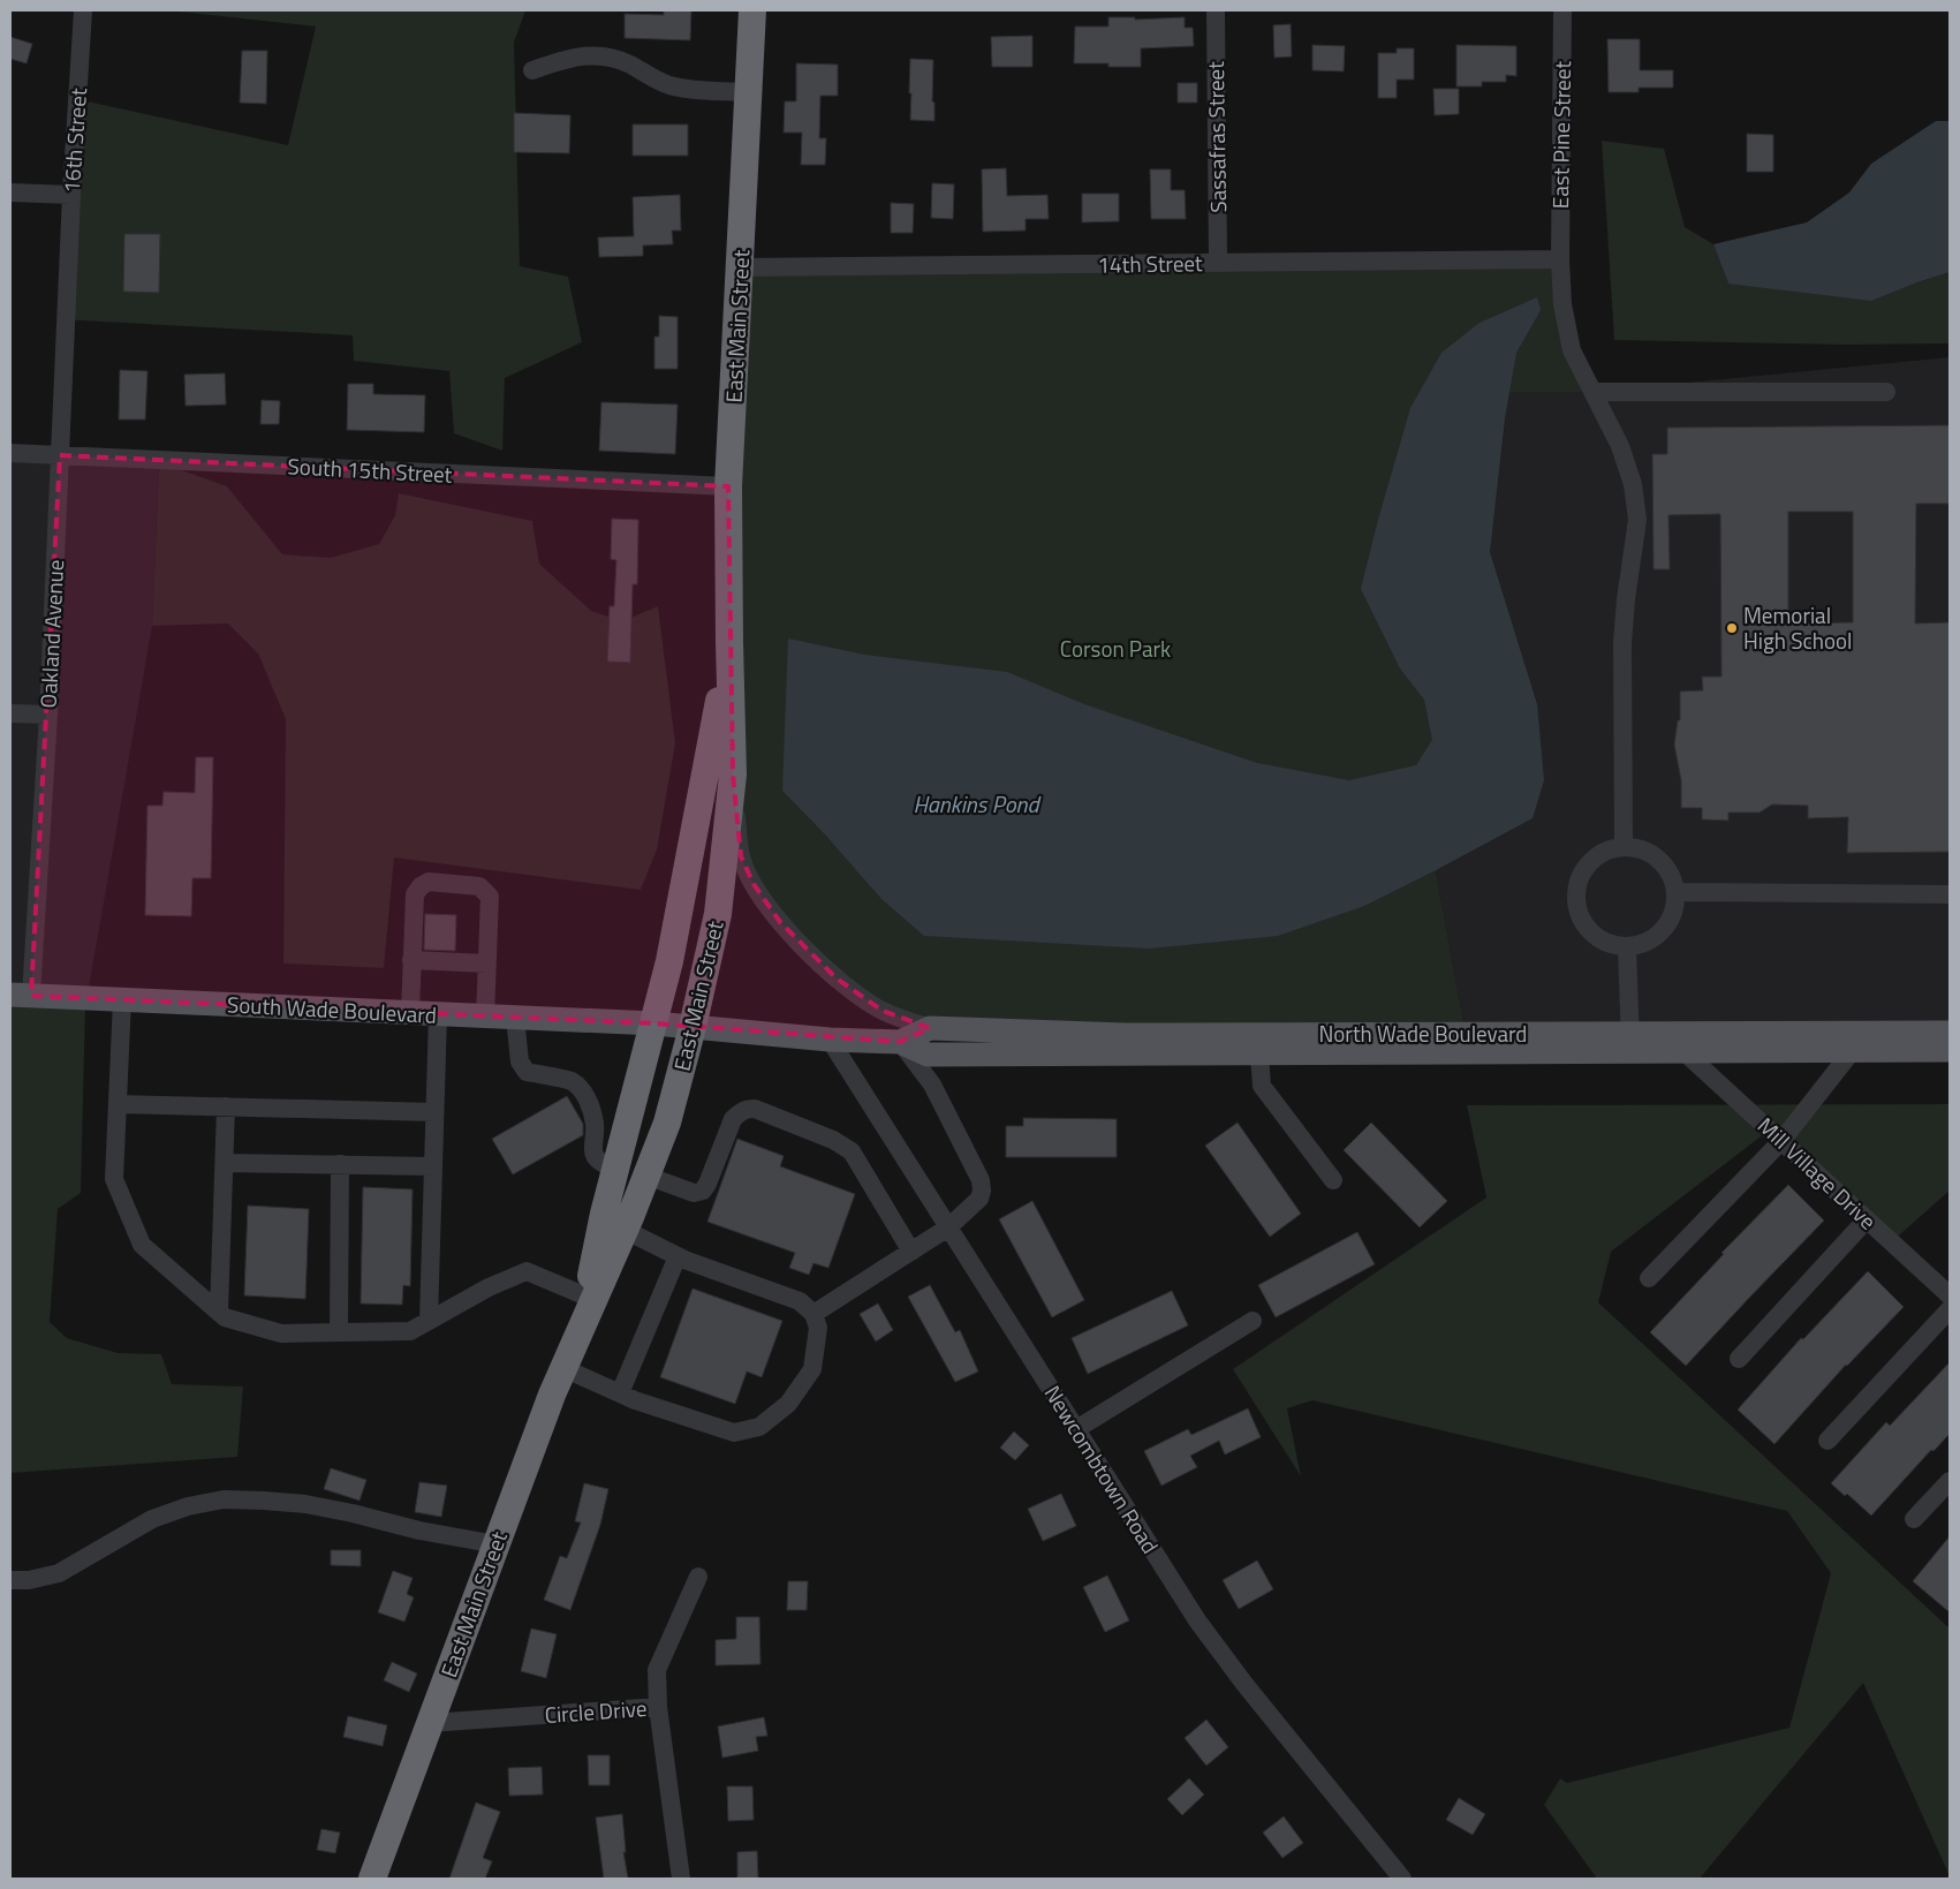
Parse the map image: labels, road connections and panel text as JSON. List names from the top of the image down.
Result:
{
  "streets": {
    "highway": ["East Main Street"],
    "main road": ["South Wade Boulevard", "North Wade Boulevard"],
    "street": [
      "East Pine Street",
      "Sassafras Street",
      "16th Street",
      "14th Street",
      "South 15th Street",
      "Oakland Avenue",
      "Mill Village Drive",
      "Newcombtown Road",
      "Circle Drive"
    ]
  },
  "crossings": [
    ["East Pine Street", "14th Street"],
    ["Sassafras Street", "14th Street"],
    ["16th Street", "Oakland Avenue"],
    ["14th Street", "East Main Street"],
    ["East Main Street", "South 15th Street"],
    ["East Main Street", "South Wade Boulevard"],
    ["East Main Street", "North Wade Boulevard"],
    ["East Main Street", "Circle Drive"],
    ["South 15th Street", "Oakland Avenue"],
    ["Oakland Avenue", "South Wade Boulevard"],
    ["South Wade Boulevard", "North Wade Boulevard"],
    ["North Wade Boulevard", "Mill Village Drive"],
    ["North Wade Boulevard", "Newcombtown Road"]
  ],
  "water": ["Hankins Pond"],
  "parks": ["Corson Park"],
  "places": ["Memorial High School"]
}
